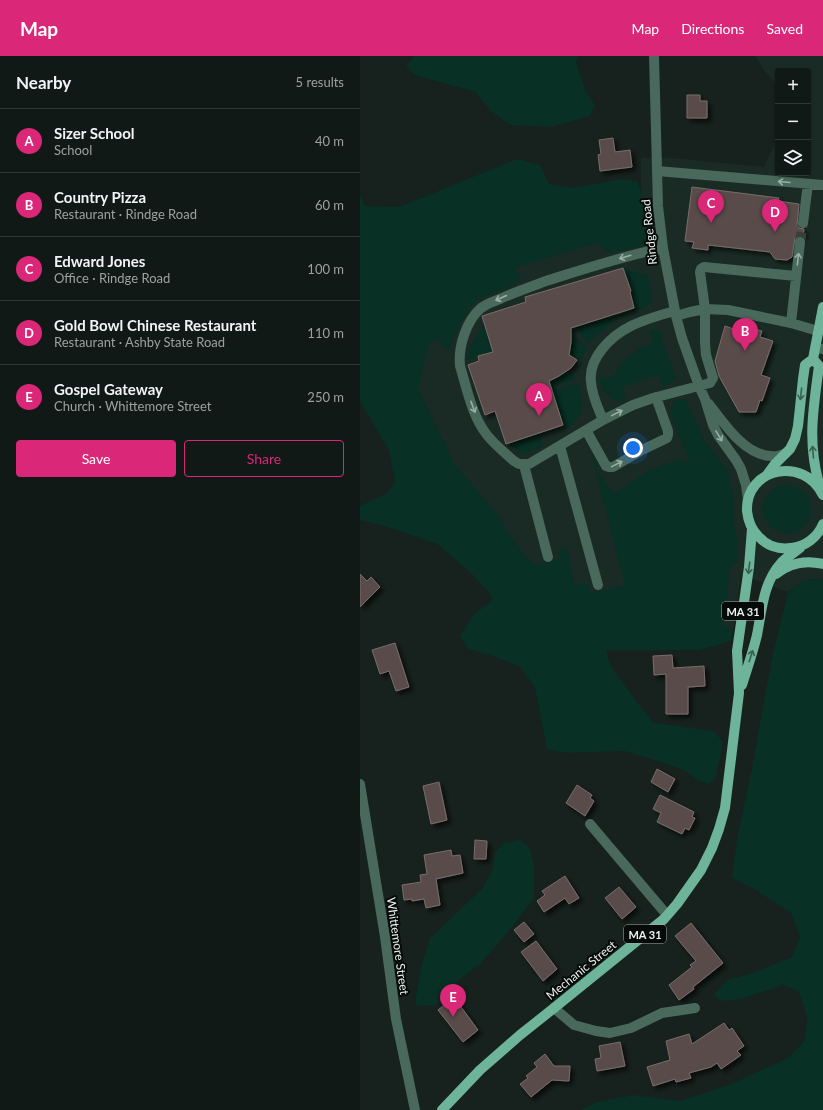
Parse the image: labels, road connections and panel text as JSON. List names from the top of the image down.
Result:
{
  "streets": {
    "main road": ["MA 31", "Mechanic Street"],
    "street": ["Rindge Road", "Whittemore Street"]
  },
  "crossings": [
    ["Rindge Road", "MA 31"],
    ["MA 31", "Mechanic Street"]
  ],
  "page": {
    "header": "Map",
    "nav": ["Map", "Directions", "Saved"],
    "heading": ["Nearby", "5 results"],
    "map_buttons": ["+", "−"],
    "list": [
      {
        "mark": "A",
        "name": "Sizer School",
        "note": "School",
        "value": "40 m"
      },
      {
        "mark": "B",
        "name": "Country Pizza",
        "note": "Restaurant · Rindge Road",
        "value": "60 m"
      },
      {
        "mark": "C",
        "name": "Edward Jones",
        "note": "Office · Rindge Road",
        "value": "100 m"
      },
      {
        "mark": "D",
        "name": "Gold Bowl Chinese Restaurant",
        "note": "Restaurant · Ashby State Road",
        "value": "110 m"
      },
      {
        "mark": "E",
        "name": "Gospel Gateway",
        "note": "Church · Whittemore Street",
        "value": "250 m"
      }
    ],
    "pins": [
      "C",
      "D",
      "B",
      "A",
      "E"
    ],
    "buttons": ["Save", "Share"]
  }
}
